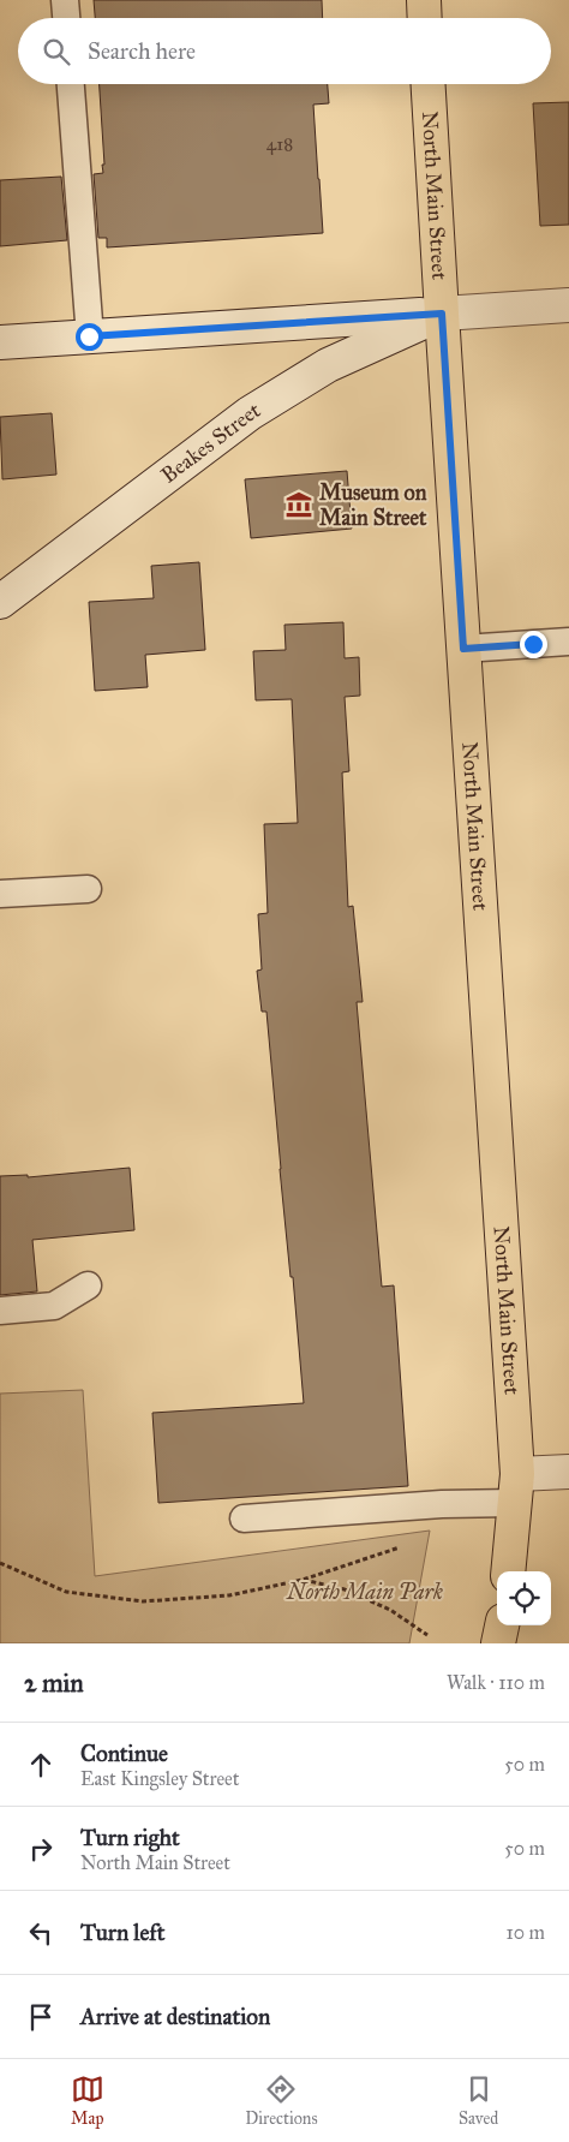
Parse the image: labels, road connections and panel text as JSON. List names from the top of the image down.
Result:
{
  "streets": {
    "main road": ["North Main Street"],
    "street": ["Beakes Street"]
  },
  "crossings": [
    ["North Main Street", "Beakes Street"]
  ],
  "parks": ["North Main Park"],
  "places": {
    "museum": ["Museum on Main Street"]
  },
  "house_numbers": ["418"],
  "page": {
    "search": "Search here",
    "heading": ["2 min", "Walk · 110 m"],
    "list": [
      ["Continue", "East Kingsley Street", "50 m"],
      ["Turn right", "North Main Street", "50 m"],
      ["Turn left", "10 m"],
      "Arrive at destination"
    ],
    "nav": ["Map", "Directions", "Saved"]
  }
}
